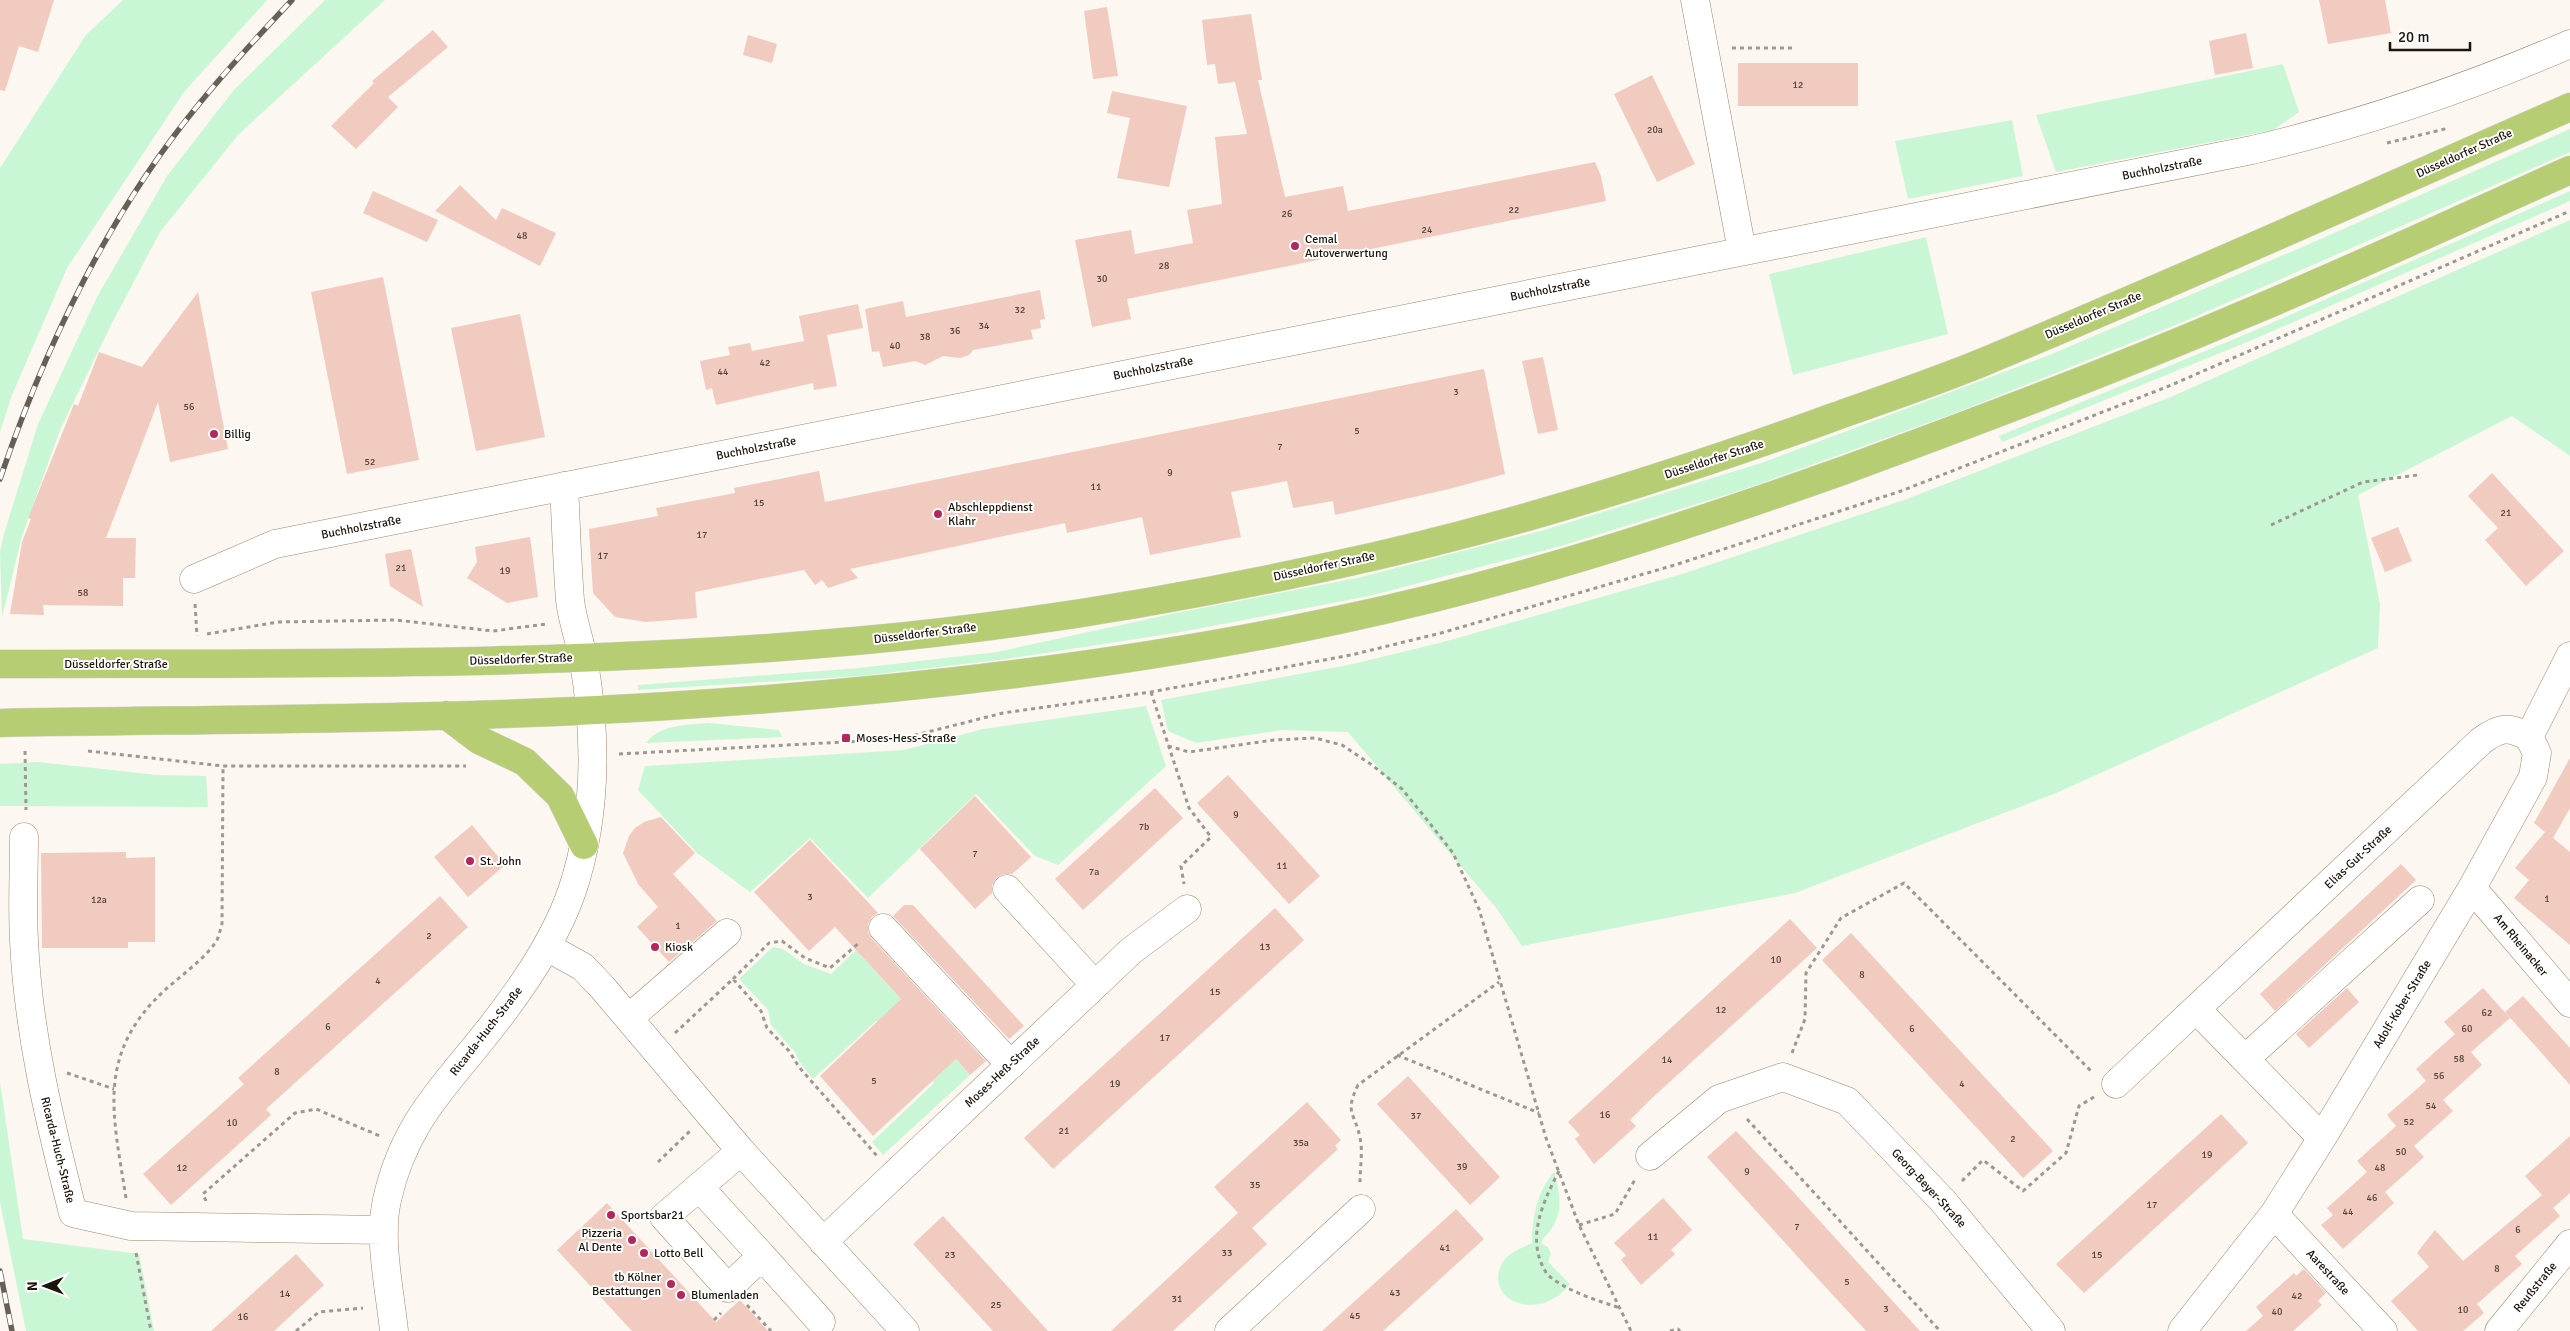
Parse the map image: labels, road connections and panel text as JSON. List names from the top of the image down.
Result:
{
  "streets": {
    "main road": ["Düsseldorfer Straße"],
    "street": [
      "Buchholzstraße",
      "Elias-Gut-Straße",
      "Am Rheinacker",
      "Adolf-Kober-Straße",
      "Ricarda-Huch-Straße",
      "Moses-Heß-Straße",
      "Georg-Beyer-Straße",
      "Aarestraße",
      "Reußstraße"
    ]
  },
  "crossings": [
    ["Elias-Gut-Straße", "Adolf-Kober-Straße"],
    ["Am Rheinacker", "Adolf-Kober-Straße"],
    ["Adolf-Kober-Straße", "Aarestraße"]
  ],
  "places": {
    "other": [
      "Cemal Autoverwertung",
      "Billig",
      "Abschleppdienst Klahr",
      "St. John",
      "Kiosk",
      "Sportsbar21",
      "Pizzeria Al Dente",
      "Lotto Bell",
      "tb Kölner Bestattungen",
      "Blumenladen"
    ],
    "transit": ["Moses-Hess-Straße"]
  },
  "house_numbers": [
    "12",
    "20a",
    "22",
    "26",
    "24",
    "48",
    "28",
    "30",
    "32",
    "34",
    "36",
    "38",
    "40",
    "42",
    "44",
    "3",
    "56",
    "5",
    "7",
    "52",
    "9",
    "11",
    "15",
    "21",
    "17",
    "17",
    "21",
    "19",
    "58",
    "9",
    "7b",
    "7",
    "11",
    "7a",
    "3",
    "1",
    "12a",
    "1",
    "2",
    "13",
    "10",
    "8",
    "4",
    "15",
    "12",
    "62",
    "6",
    "6",
    "60",
    "17",
    "58",
    "14",
    "8",
    "56",
    "5",
    "19",
    "4",
    "54",
    "16",
    "37",
    "52",
    "10",
    "21",
    "2",
    "35a",
    "50",
    "19",
    "39",
    "12",
    "48",
    "9",
    "35",
    "46",
    "17",
    "44",
    "7",
    "6",
    "11",
    "41",
    "33",
    "23",
    "15",
    "8",
    "5",
    "43",
    "14",
    "42",
    "31",
    "25",
    "3",
    "10",
    "40",
    "45",
    "16"
  ],
  "scale_bar": "20 m",
  "north": "left"
}
